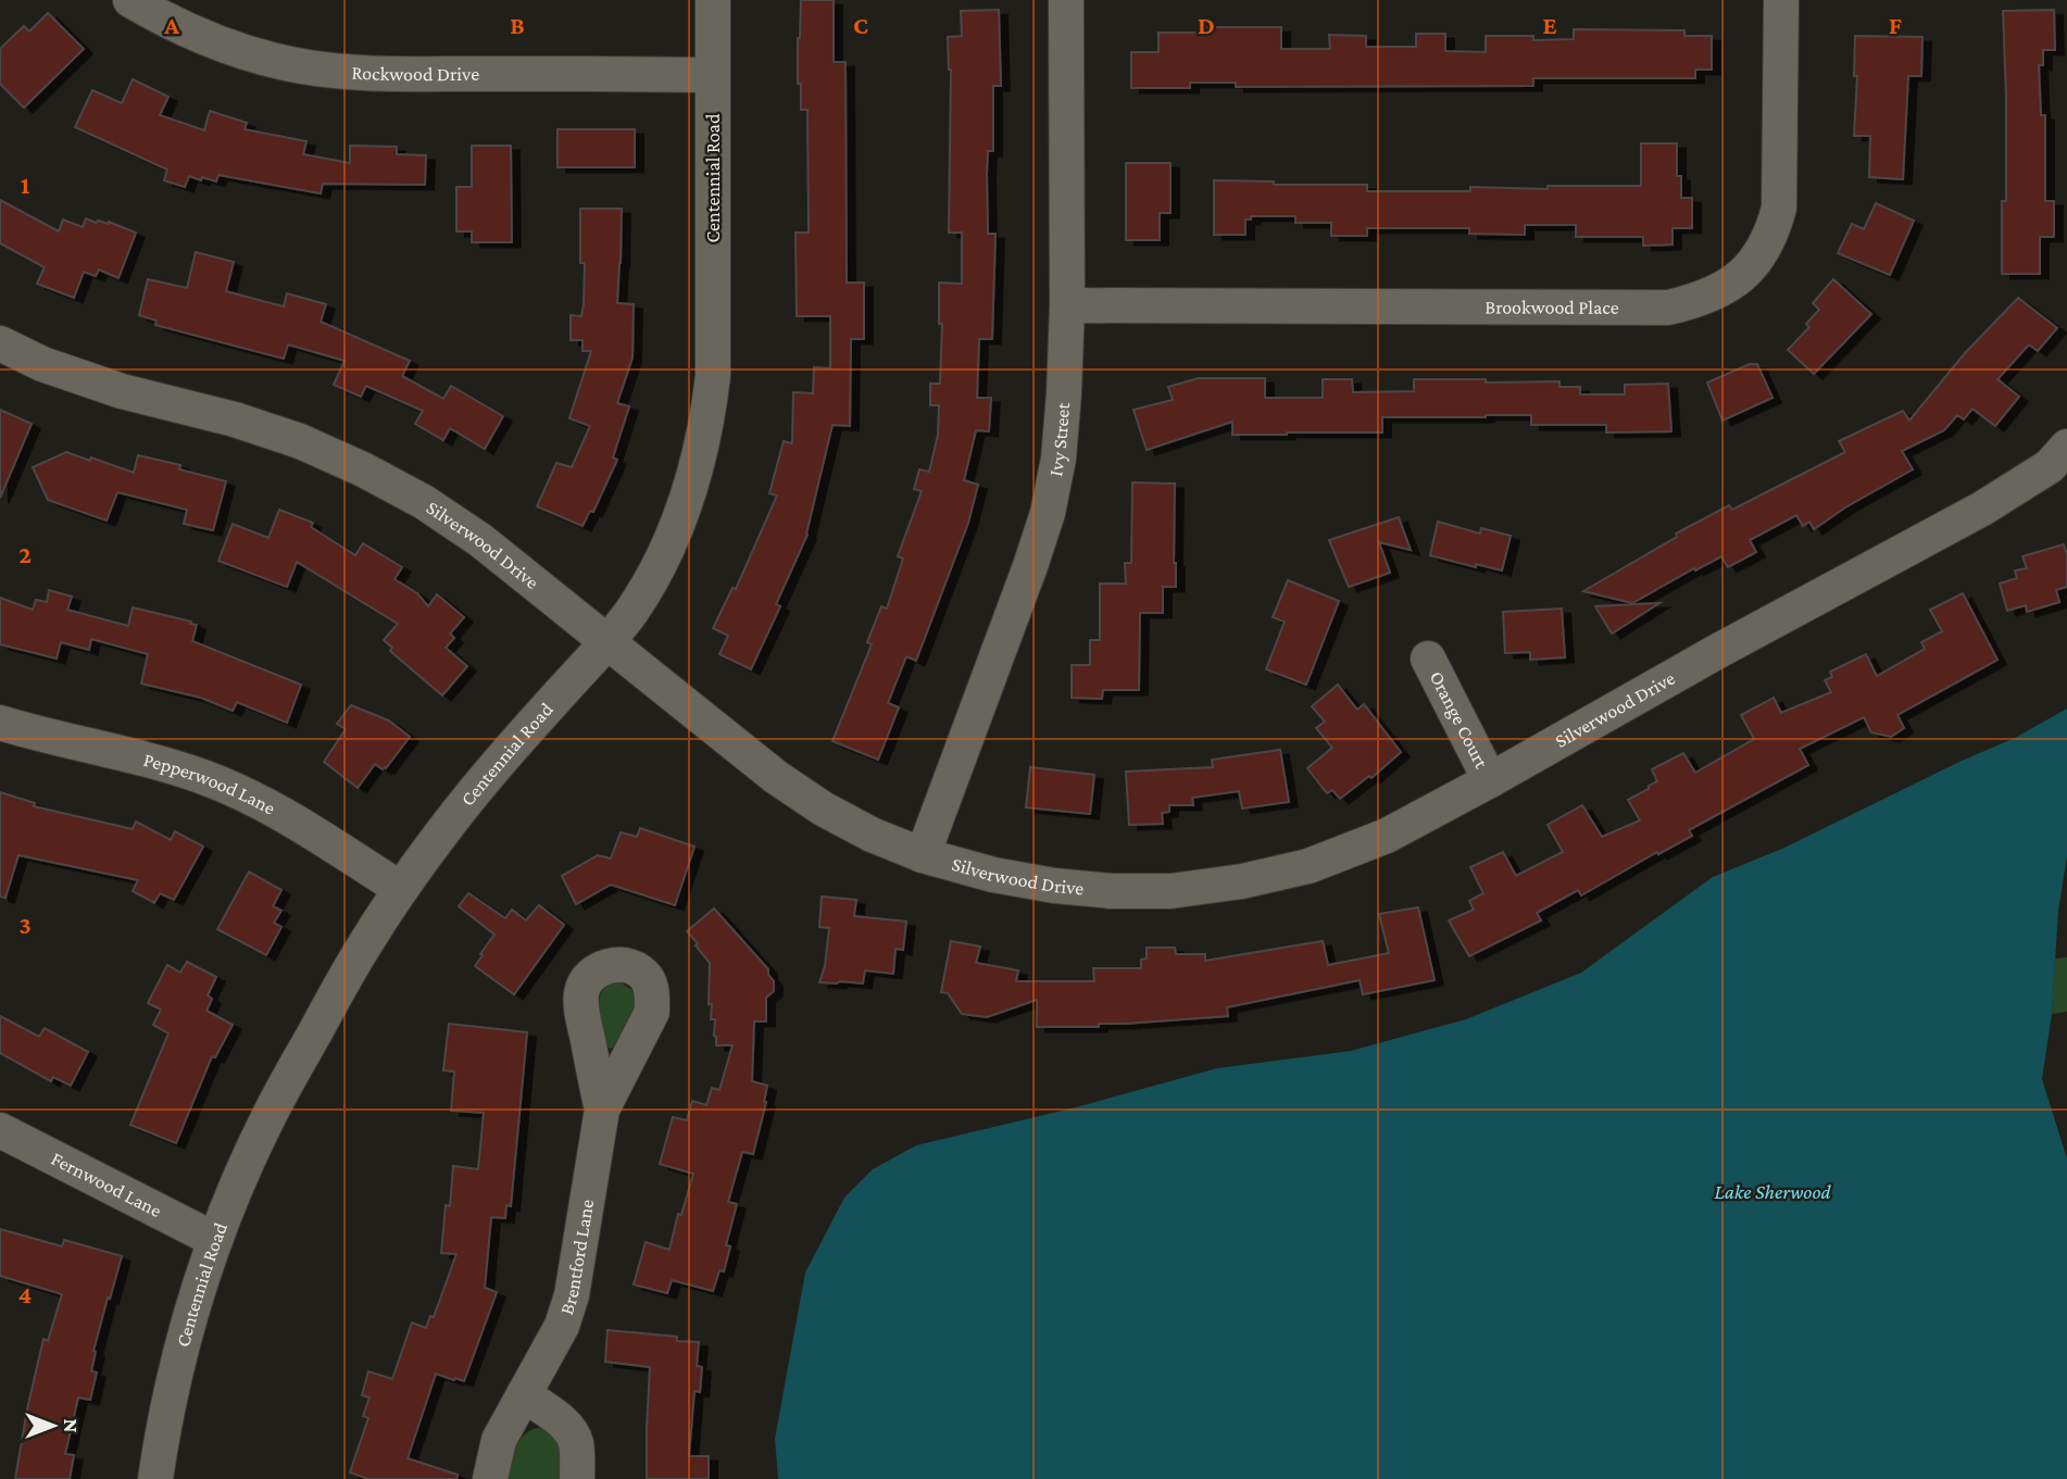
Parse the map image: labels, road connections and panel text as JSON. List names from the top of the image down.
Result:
{
  "streets": {
    "street": [
      "Rockwood Drive",
      "Centennial Road",
      "Brookwood Place",
      "Ivy Street",
      "Silverwood Drive",
      "Orange Court",
      "Pepperwood Lane",
      "Fernwood Lane",
      "Brentford Lane"
    ]
  },
  "crossings": [
    ["Rockwood Drive", "Centennial Road"],
    ["Centennial Road", "Silverwood Drive"],
    ["Centennial Road", "Pepperwood Lane"],
    ["Centennial Road", "Fernwood Lane"],
    ["Brookwood Place", "Ivy Street"],
    ["Ivy Street", "Silverwood Drive"],
    ["Silverwood Drive", "Orange Court"]
  ],
  "water": ["Lake Sherwood"],
  "north": "right",
  "grid": {
    "columns": [
      "A",
      "B",
      "C",
      "D",
      "E",
      "F"
    ],
    "rows": [
      "1",
      "2",
      "3",
      "4"
    ]
  }
}
